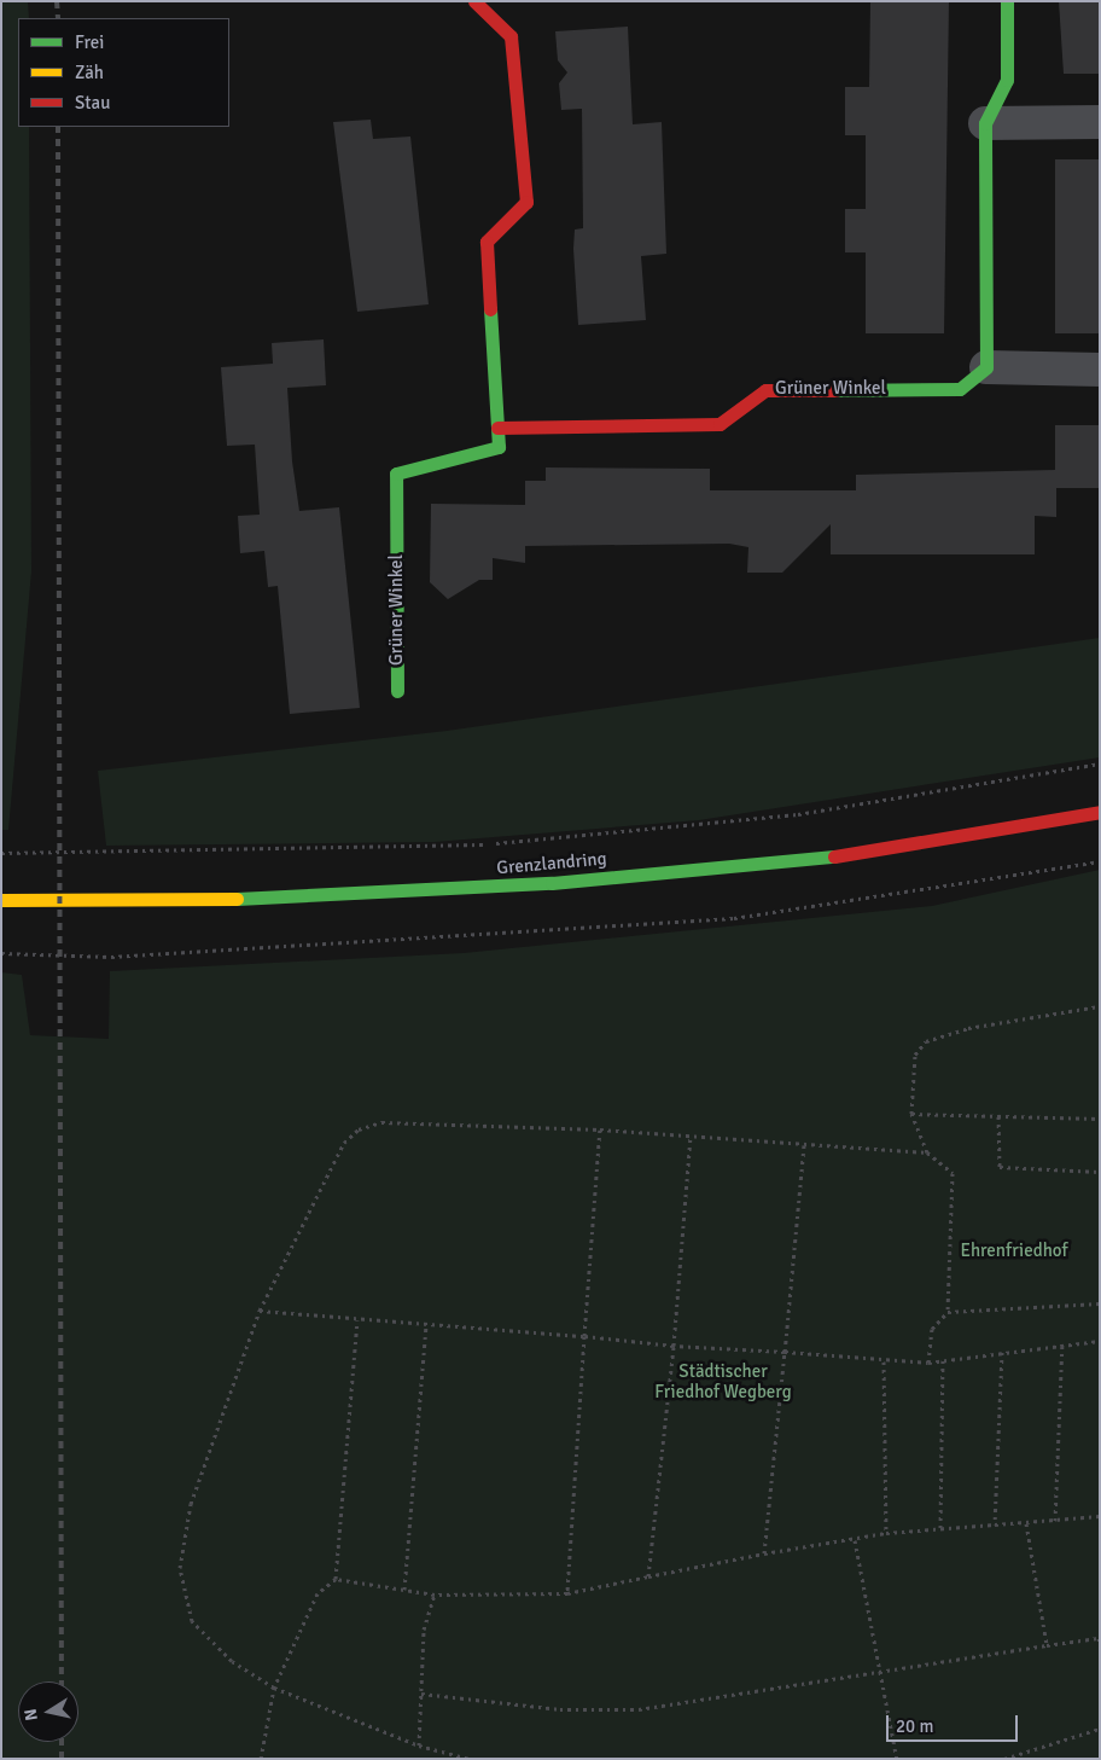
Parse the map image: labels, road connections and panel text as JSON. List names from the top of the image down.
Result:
{
  "streets": {
    "street": ["Grüner Winkel", "Grenzlandring"]
  },
  "parks": ["Ehrenfriedhof", "Städtischer Friedhof Wegberg"],
  "legend": ["Frei", "Zäh", "Stau"],
  "scale_bar": "20 m",
  "north": "left"
}
